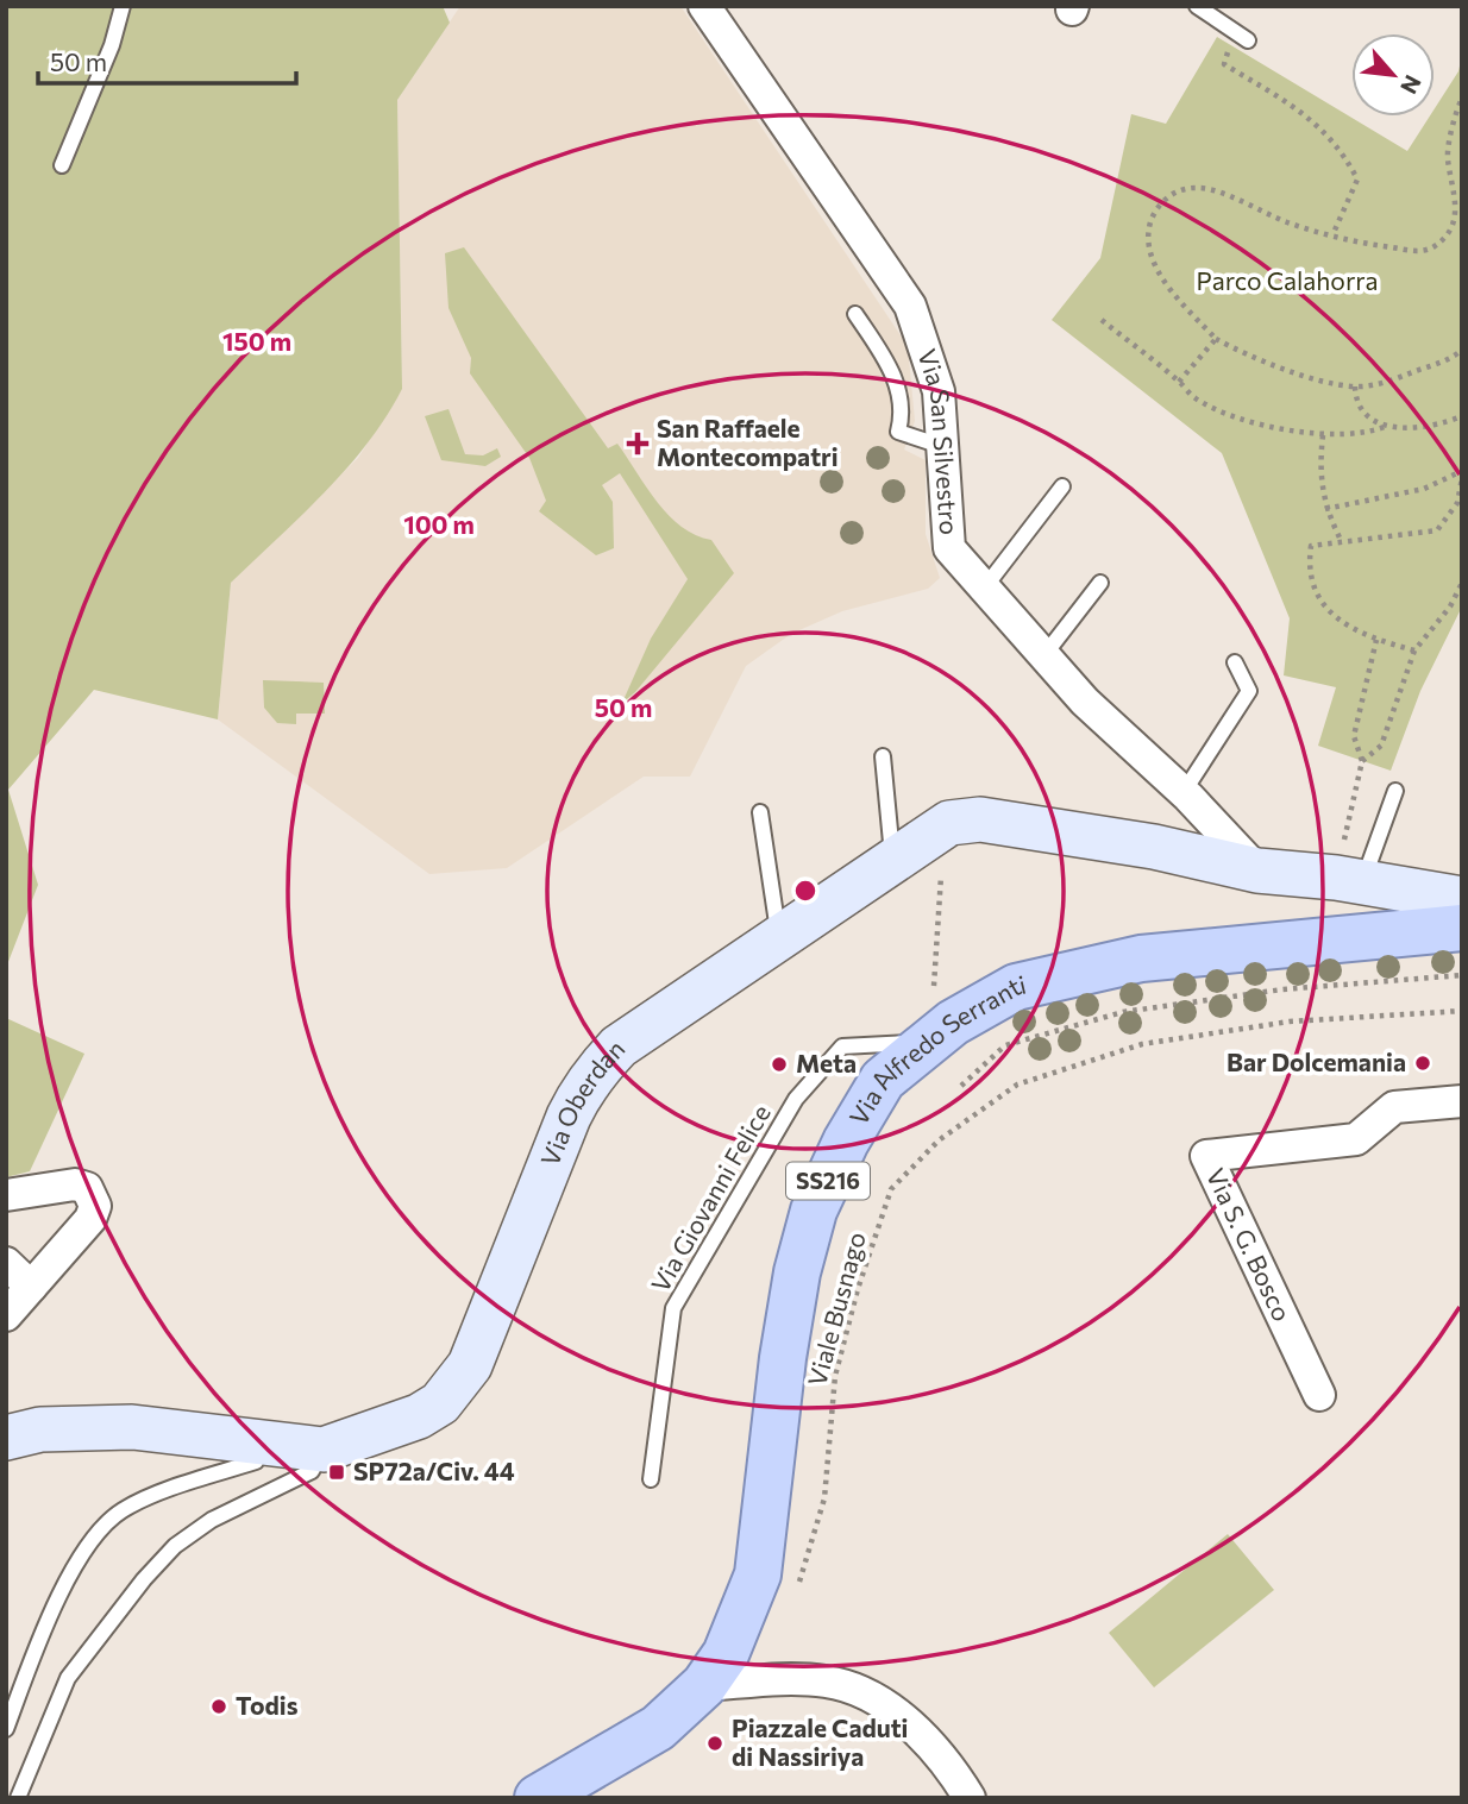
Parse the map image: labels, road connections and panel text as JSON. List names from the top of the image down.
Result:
{
  "streets": {
    "main road": ["Via Alfredo Serranti", "SS216"],
    "street": ["Via San Silvestro", "Via Oberdan", "Via S. G. Bosco"],
    "lane": ["Via Giovanni Felice"],
    "path": ["Viale Busnago"]
  },
  "crossings": [
    ["Via San Silvestro", "Via Oberdan"],
    ["Via Alfredo Serranti", "Via Giovanni Felice"]
  ],
  "parks": ["Parco Calahorra"],
  "places": {
    "health": ["San Raffaele Montecompatri"],
    "other": [
      "Bar Dolcemania",
      "Meta",
      "Todis",
      "Piazzale Caduti di Nassiriya"
    ],
    "transit": ["SP72a/Civ. 44"]
  },
  "scale_bar": "50 m",
  "north": "bottom right",
  "rings": ["150 m", "100 m", "50 m"]
}
